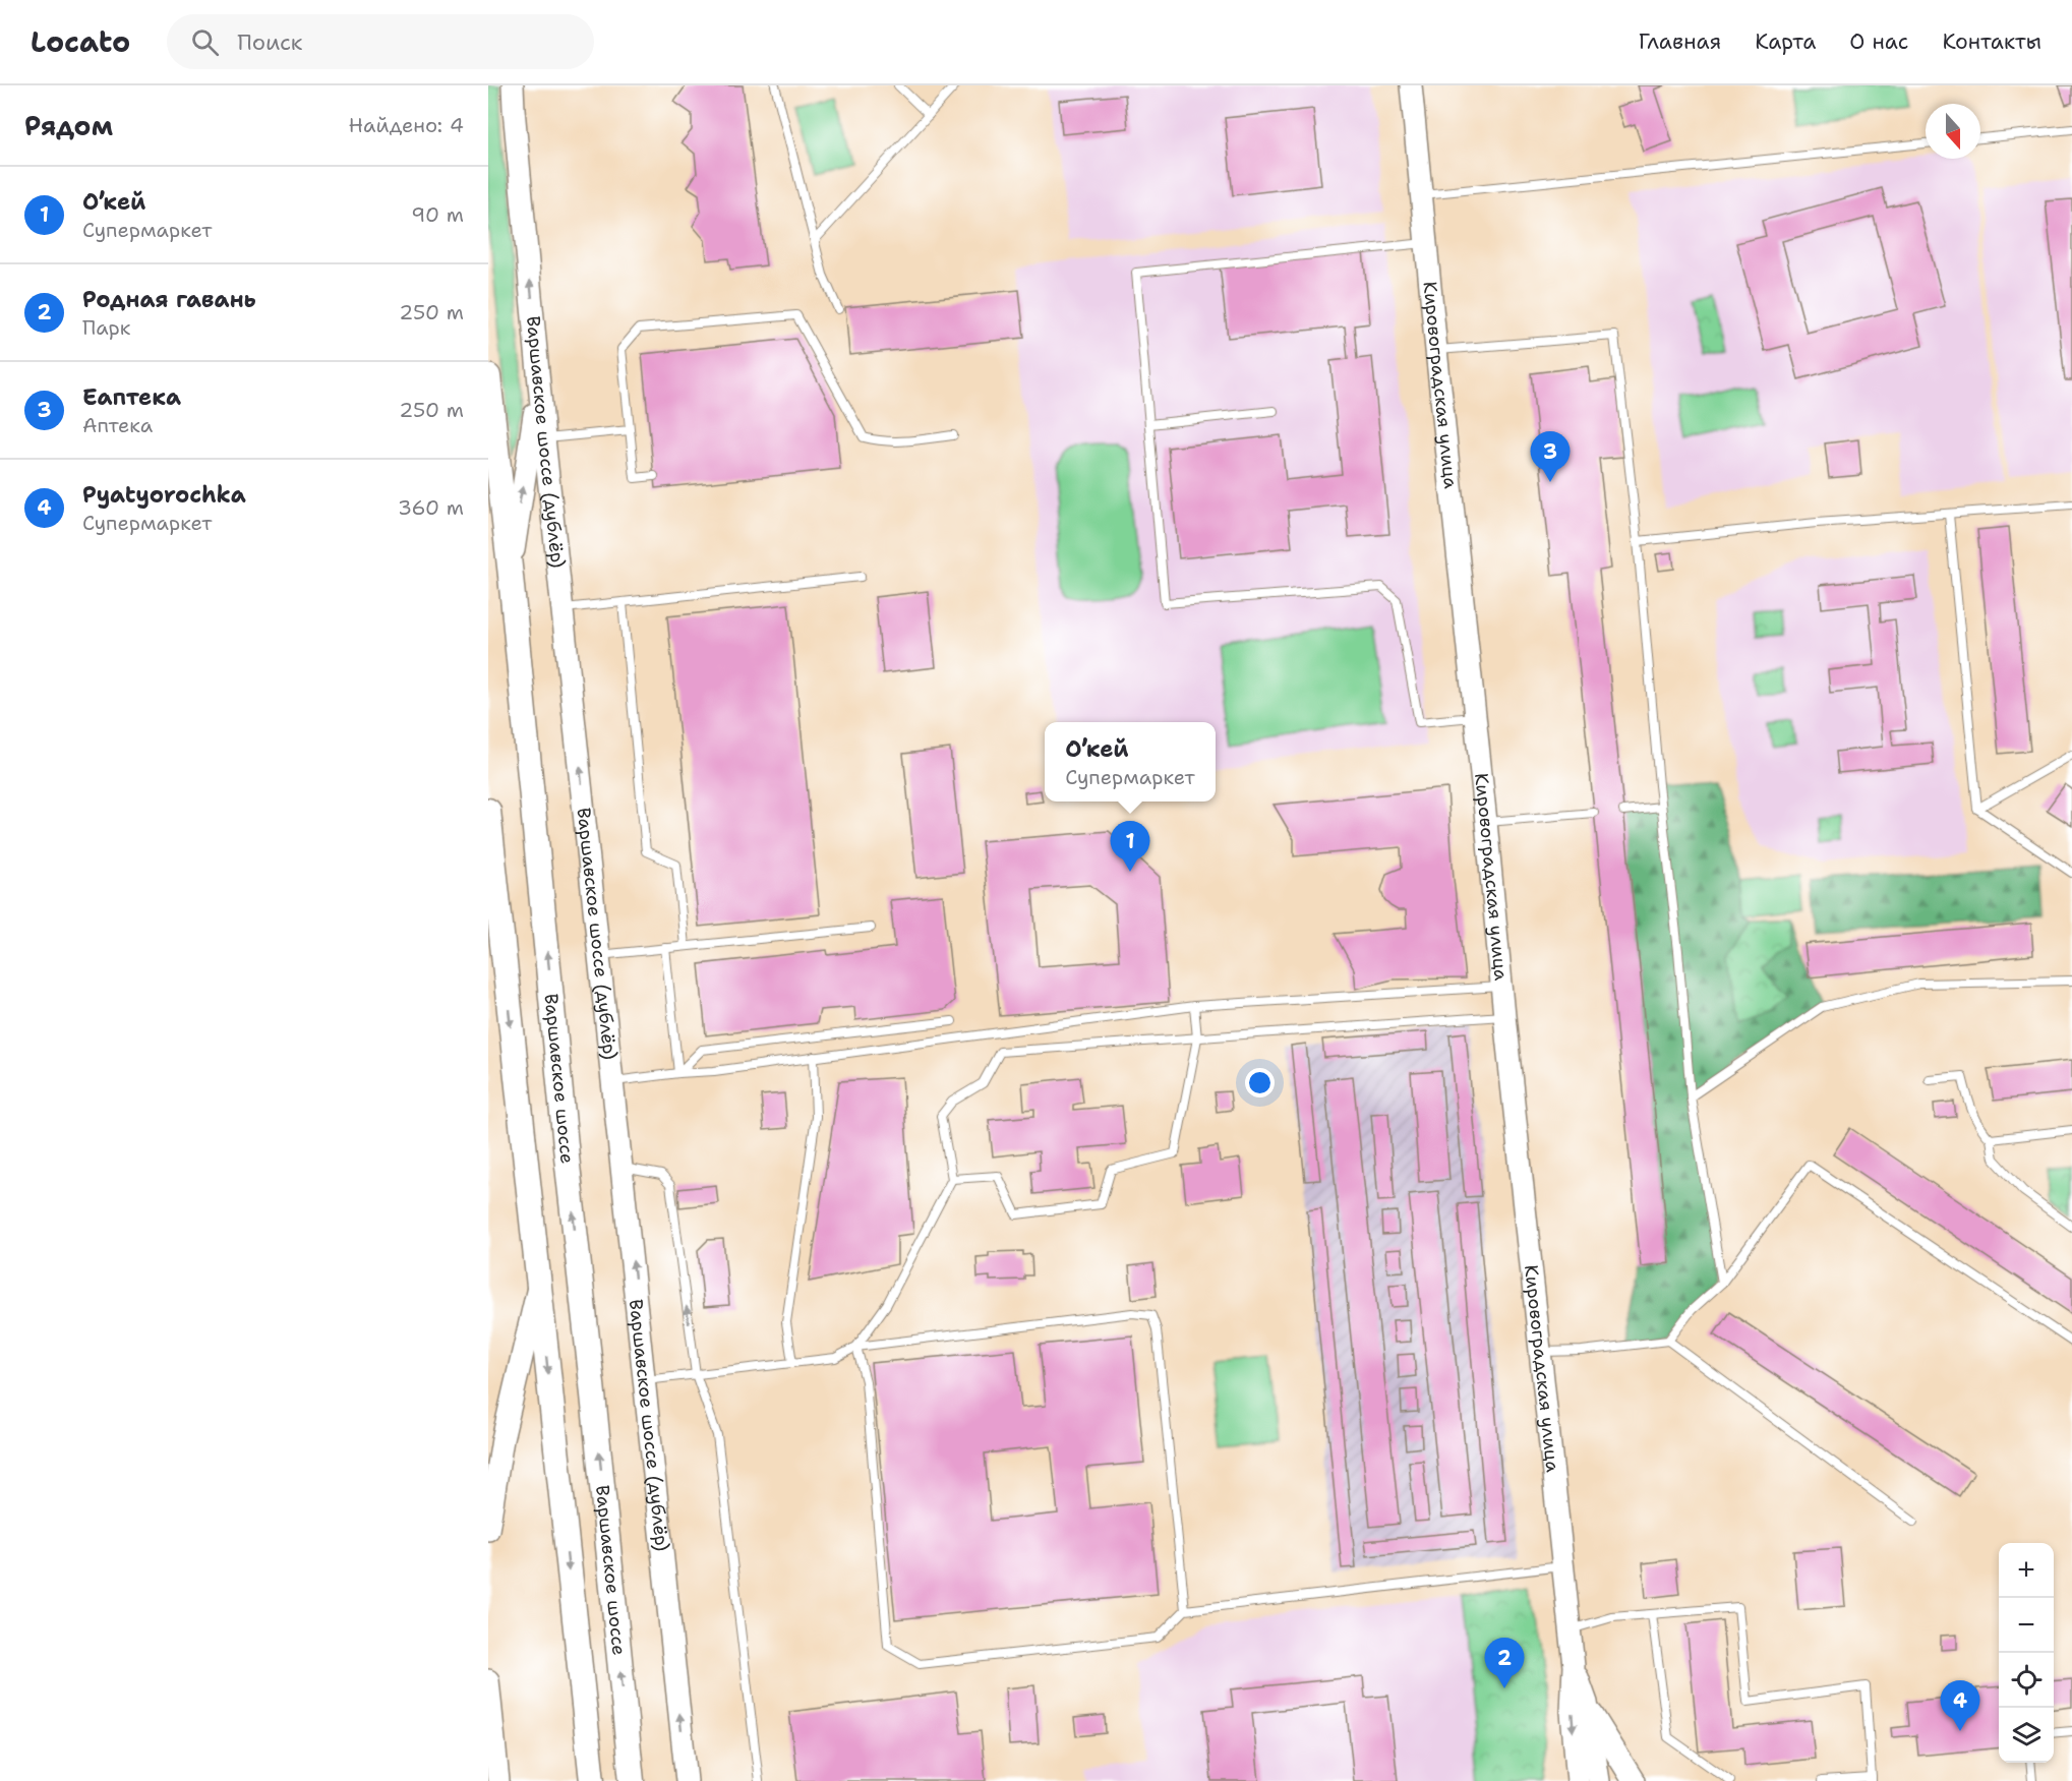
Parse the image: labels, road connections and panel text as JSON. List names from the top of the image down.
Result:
{
  "streets": {
    "main road": ["Кировоградская улица", "Варшавское шоссе (дублёр)", "Варшавское шоссе"]
  },
  "north": "bottom",
  "page": {
    "header": "Locato",
    "search": "Поиск",
    "nav": [
      "Главная",
      "Карта",
      "О нас",
      "Контакты"
    ],
    "heading": ["Рядом", "Найдено: 4"],
    "list": [
      {
        "mark": "1",
        "name": "О’кей",
        "note": "Супермаркет",
        "value": "90 m"
      },
      {
        "mark": "2",
        "name": "Родная гавань",
        "note": "Парк",
        "value": "250 m"
      },
      {
        "mark": "3",
        "name": "Еаптека",
        "note": "Аптека",
        "value": "250 m"
      },
      {
        "mark": "4",
        "name": "Pyatyorochka",
        "note": "Супермаркет",
        "value": "360 m"
      }
    ],
    "pins": [
      "3",
      "1",
      "2",
      "4"
    ],
    "popup": ["О’кей", "Супермаркет"],
    "map_buttons": ["+", "−"]
  }
}
